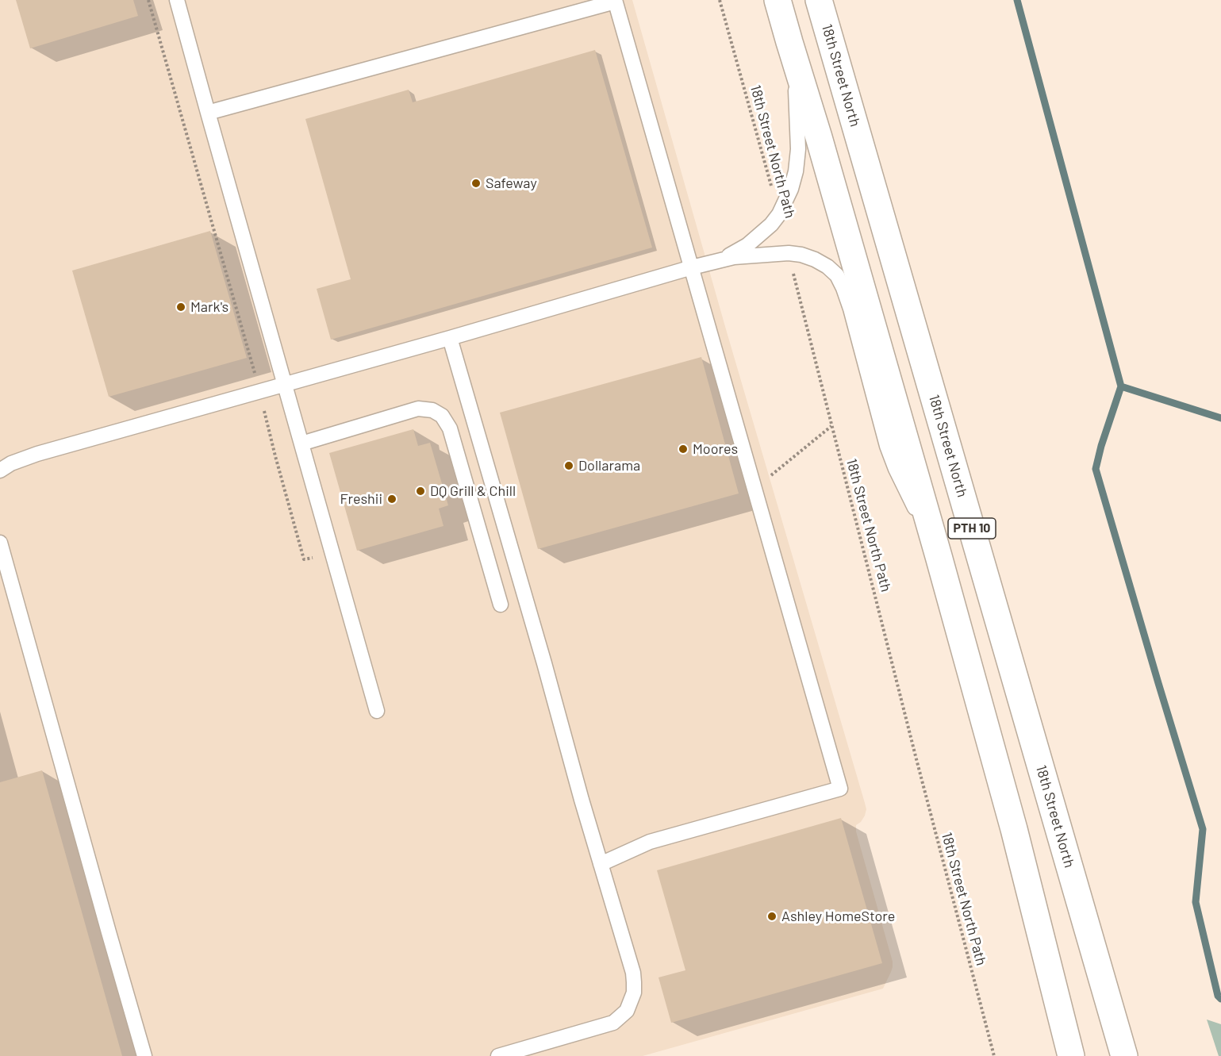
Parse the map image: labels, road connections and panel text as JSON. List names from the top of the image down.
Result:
{
  "streets": {
    "main road": ["18th Street North", "PTH 10"],
    "path": ["18th Street North Path"]
  },
  "places": [
    "Safeway",
    "Mark's",
    "Moores",
    "Dollarama",
    "DQ Grill & Chill",
    "Freshii",
    "Ashley HomeStore"
  ]
}
